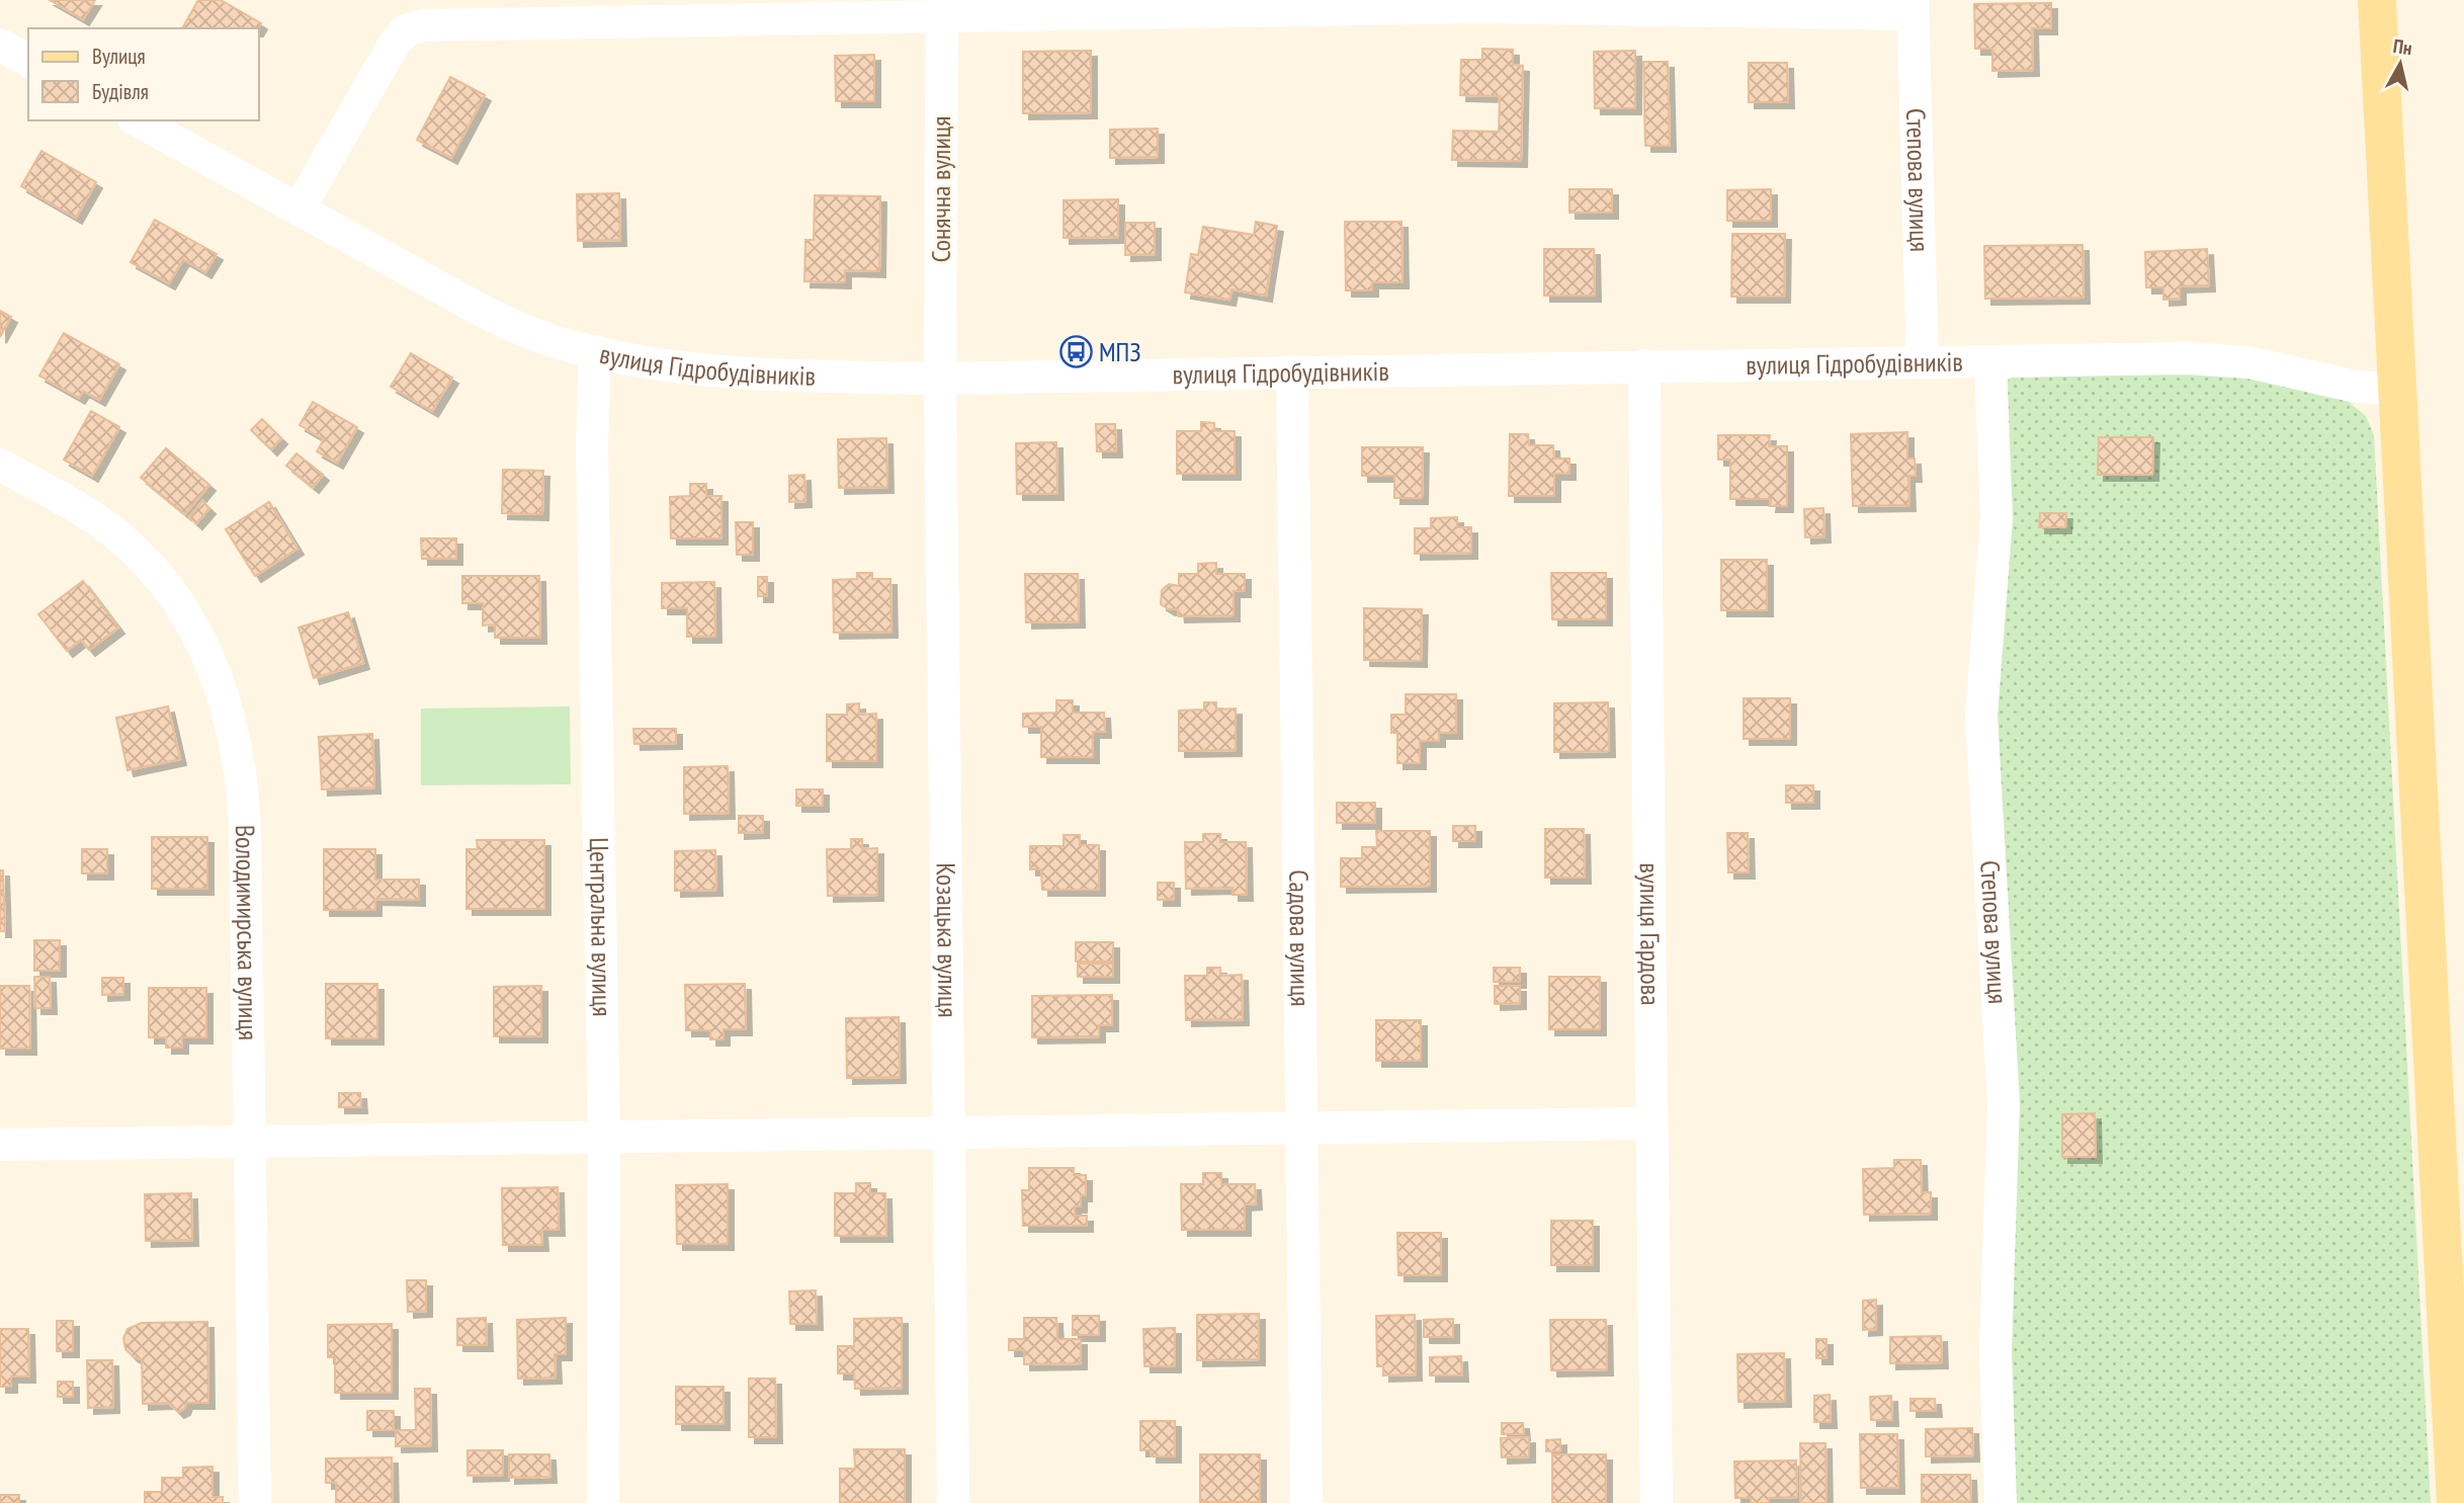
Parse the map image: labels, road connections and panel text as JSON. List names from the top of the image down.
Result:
{
  "streets": {
    "street": [
      "Степова вулиця",
      "Сонячна вулиця",
      "вулиця Гідробудівників",
      "Центральна вулиця",
      "Володимирська вулиця",
      "вулиця Гардова",
      "Садова вулиця",
      "Козацька вулиця"
    ]
  },
  "crossings": [
    ["Степова вулиця", "вулиця Гідробудівників"],
    ["Сонячна вулиця", "вулиця Гідробудівників"],
    ["Сонячна вулиця", "Козацька вулиця"],
    ["вулиця Гідробудівників", "Центральна вулиця"],
    ["вулиця Гідробудівників", "вулиця Гардова"],
    ["вулиця Гідробудівників", "Садова вулиця"],
    ["вулиця Гідробудівників", "Козацька вулиця"]
  ],
  "places": {
    "bus stop": ["МПЗ"]
  },
  "legend": ["Вулиця", "Будівля"],
  "north": "top"
}
